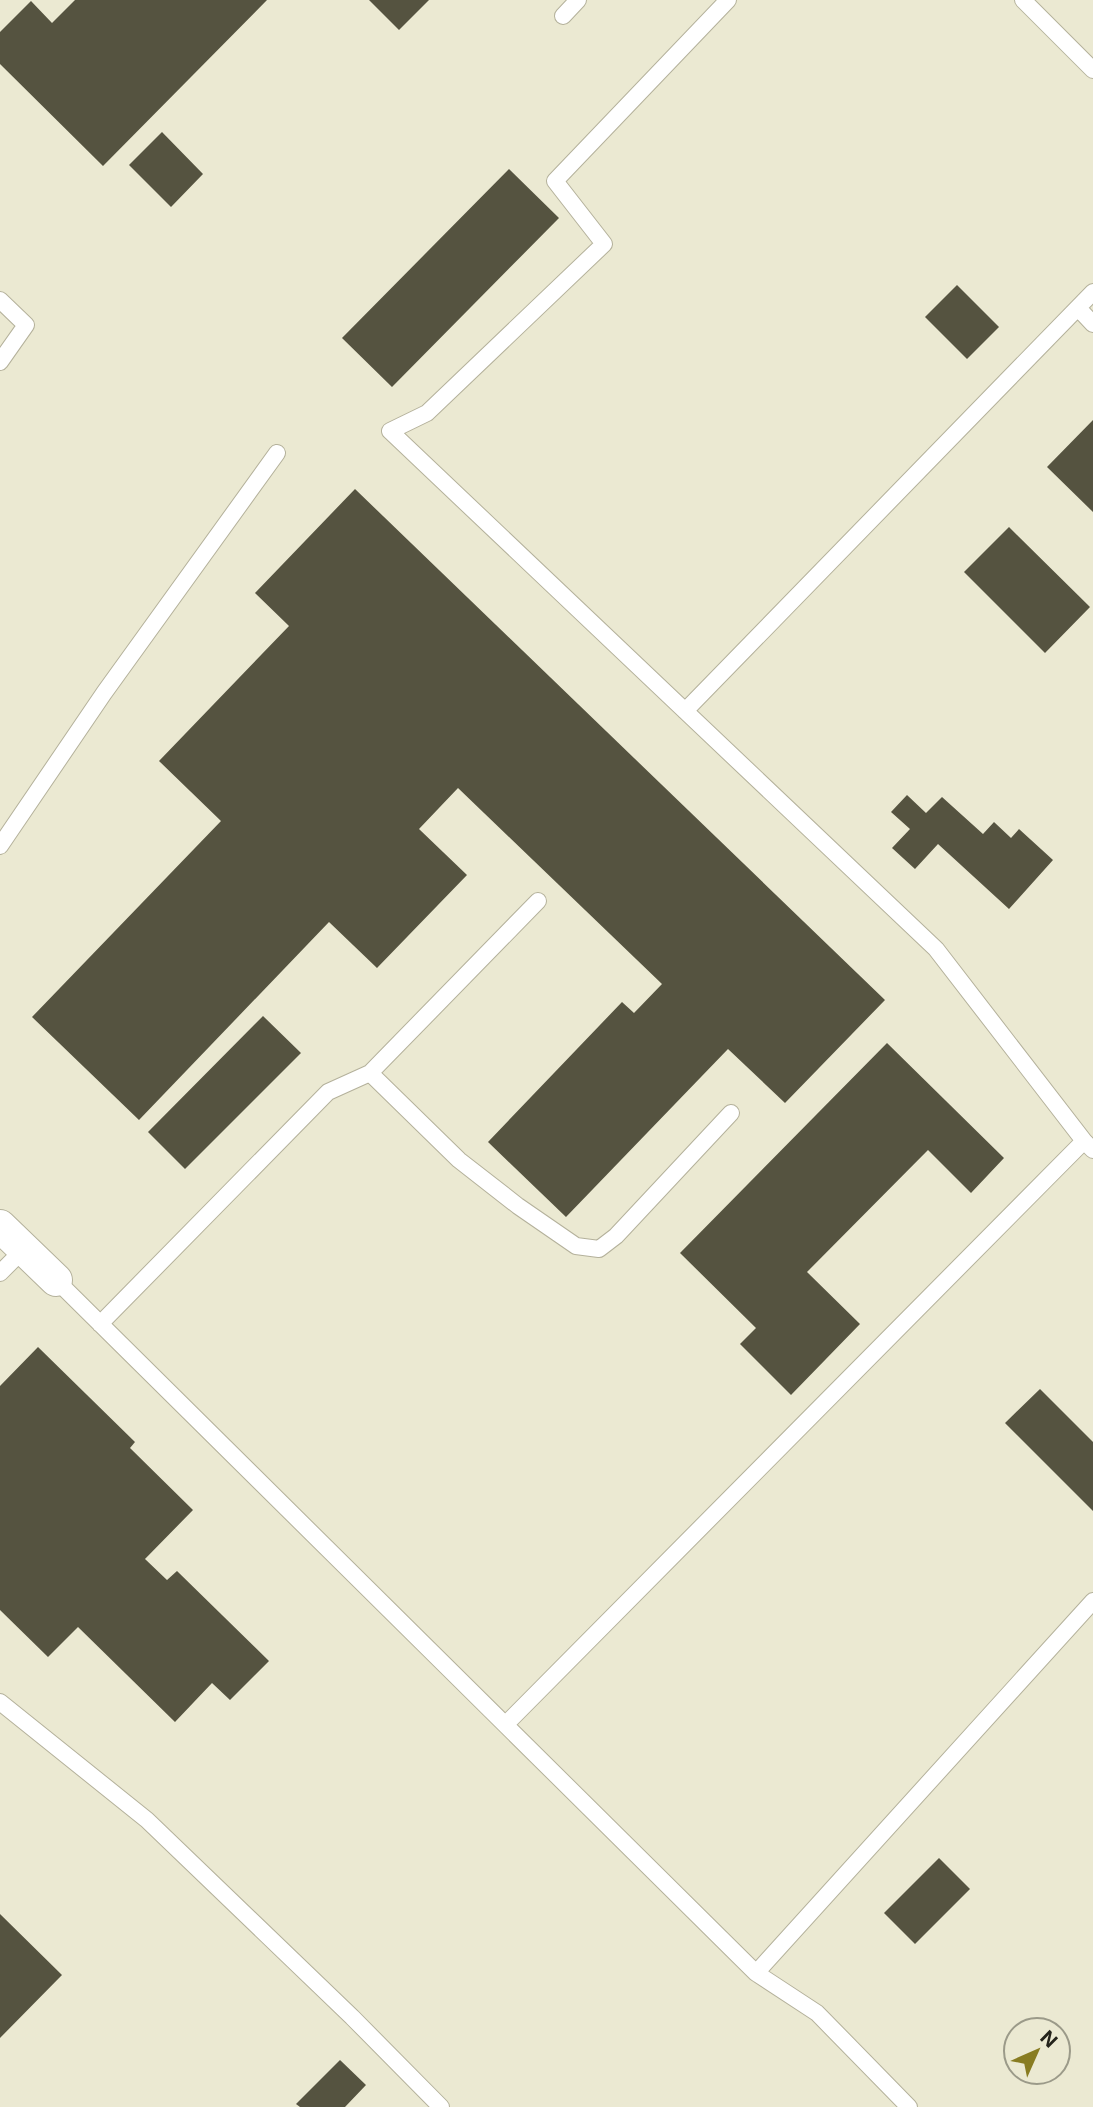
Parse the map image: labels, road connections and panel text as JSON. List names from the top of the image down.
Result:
{
  "north": "top right"
}
